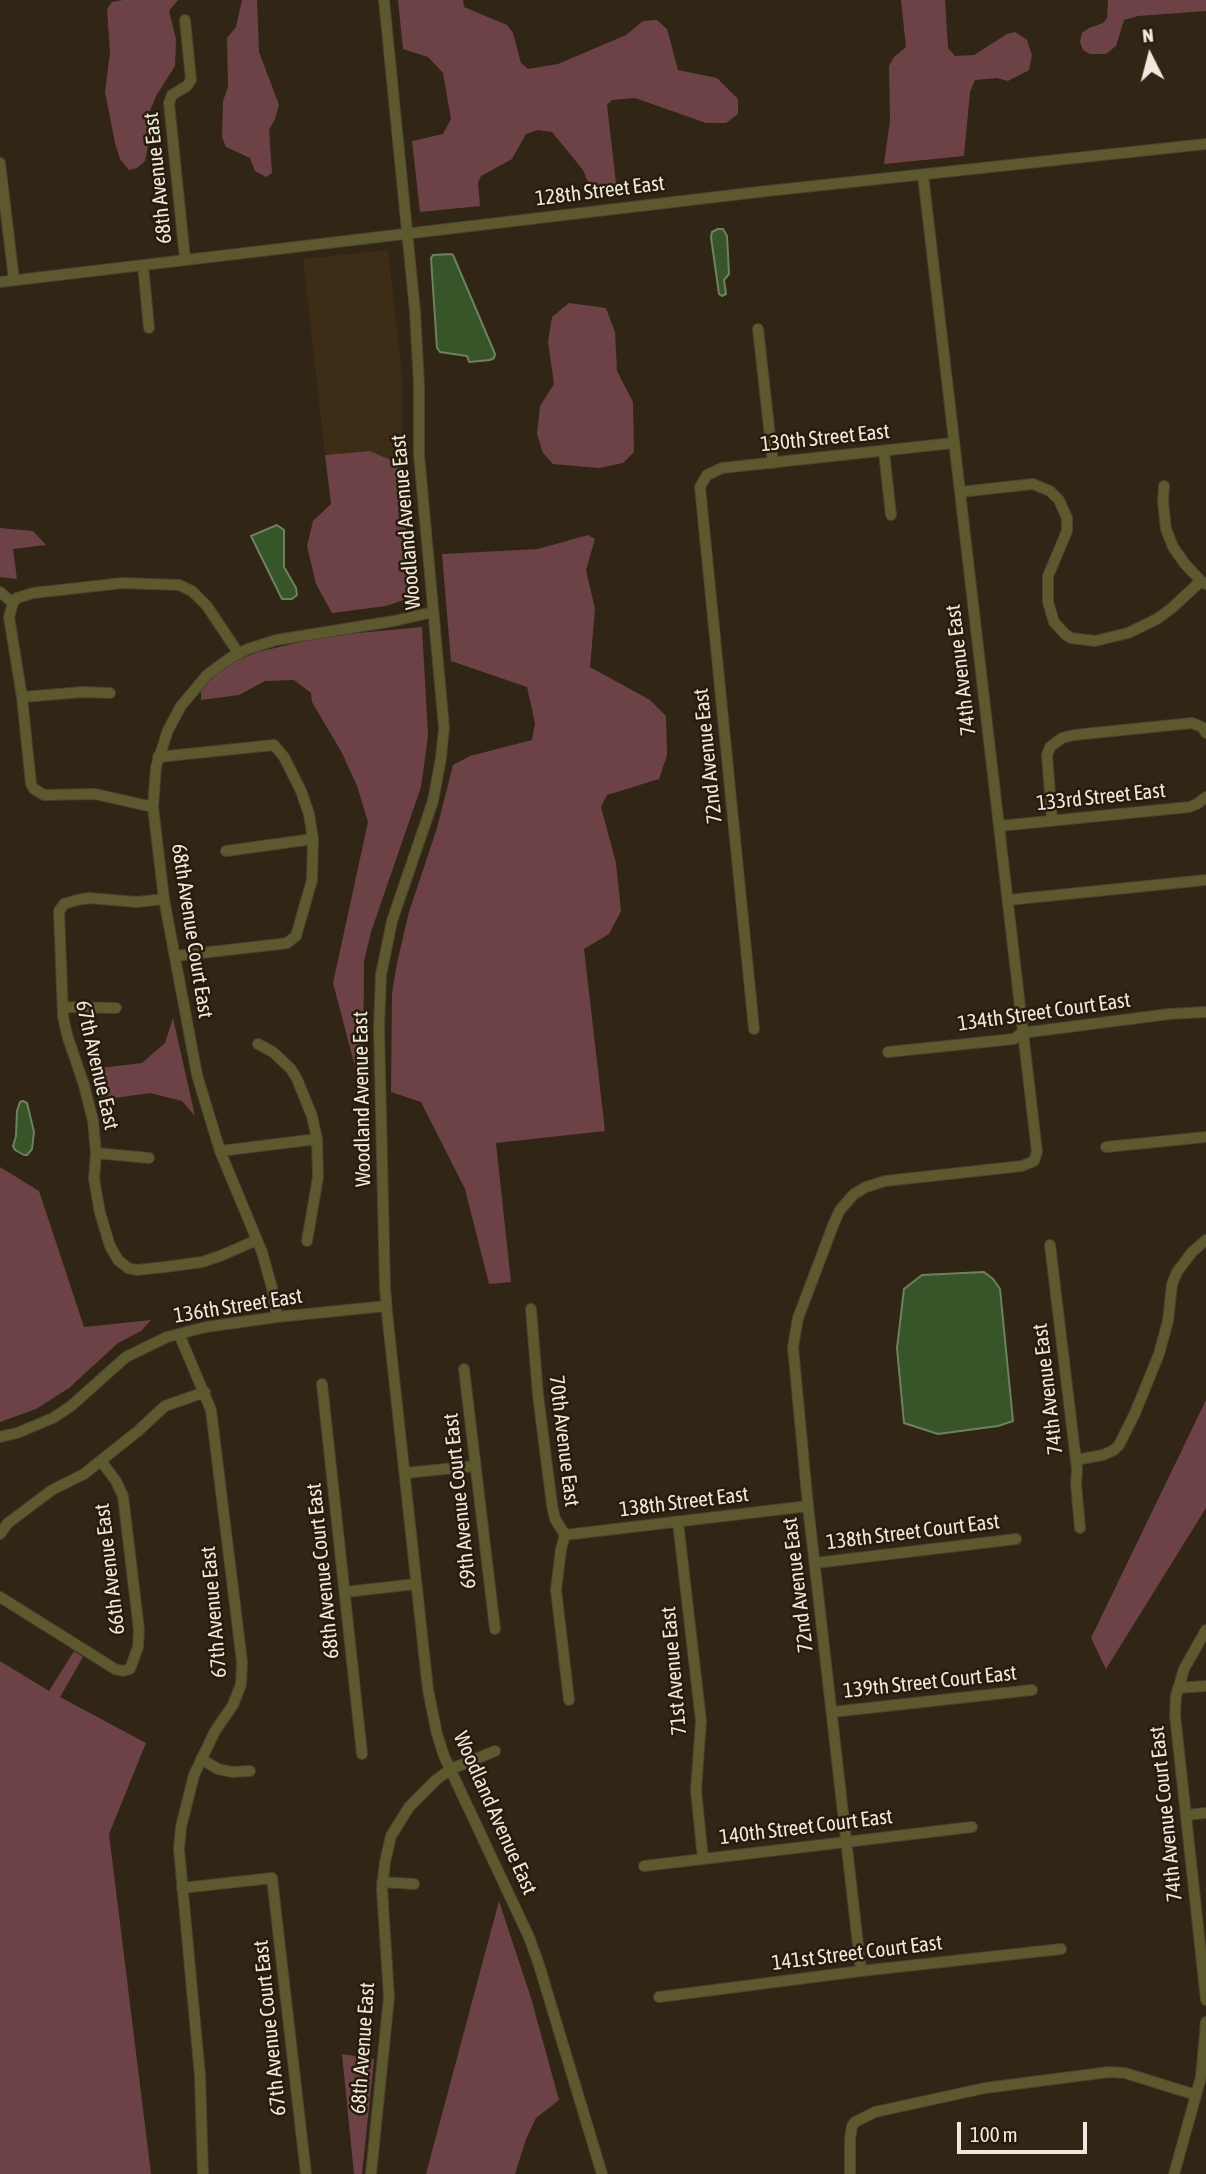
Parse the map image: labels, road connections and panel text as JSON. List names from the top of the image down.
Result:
{
  "streets": {
    "street": [
      "68th Avenue East",
      "128th Street East",
      "130th Street East",
      "Woodland Avenue East",
      "74th Avenue East",
      "72nd Avenue East",
      "133rd Street East",
      "68th Avenue Court East",
      "134th Street Court East",
      "67th Avenue East",
      "136th Street East",
      "70th Avenue East",
      "69th Avenue Court East",
      "138th Street East",
      "138th Street Court East",
      "66th Avenue East",
      "71st Avenue East",
      "139th Street Court East",
      "74th Avenue Court East",
      "140th Street Court East",
      "141st Street Court East",
      "67th Avenue Court East"
    ]
  },
  "crossings": [
    ["68th Avenue East", "128th Street East"],
    ["68th Avenue East", "Woodland Avenue East"],
    ["128th Street East", "Woodland Avenue East"],
    ["128th Street East", "74th Avenue East"],
    ["130th Street East", "74th Avenue East"],
    ["130th Street East", "72nd Avenue East"],
    ["Woodland Avenue East", "68th Avenue Court East"],
    ["Woodland Avenue East", "136th Street East"],
    ["74th Avenue East", "72nd Avenue East"],
    ["74th Avenue East", "133rd Street East"],
    ["74th Avenue East", "134th Street Court East"],
    ["72nd Avenue East", "138th Street East"],
    ["72nd Avenue East", "138th Street Court East"],
    ["72nd Avenue East", "139th Street Court East"],
    ["72nd Avenue East", "140th Street Court East"],
    ["72nd Avenue East", "141st Street Court East"],
    ["68th Avenue Court East", "67th Avenue East"],
    ["68th Avenue Court East", "136th Street East"],
    ["67th Avenue East", "136th Street East"],
    ["67th Avenue East", "67th Avenue Court East"],
    ["70th Avenue East", "138th Street East"],
    ["138th Street East", "71st Avenue East"],
    ["71st Avenue East", "140th Street Court East"]
  ],
  "scale_bar": "100 m",
  "north": "top"
}
